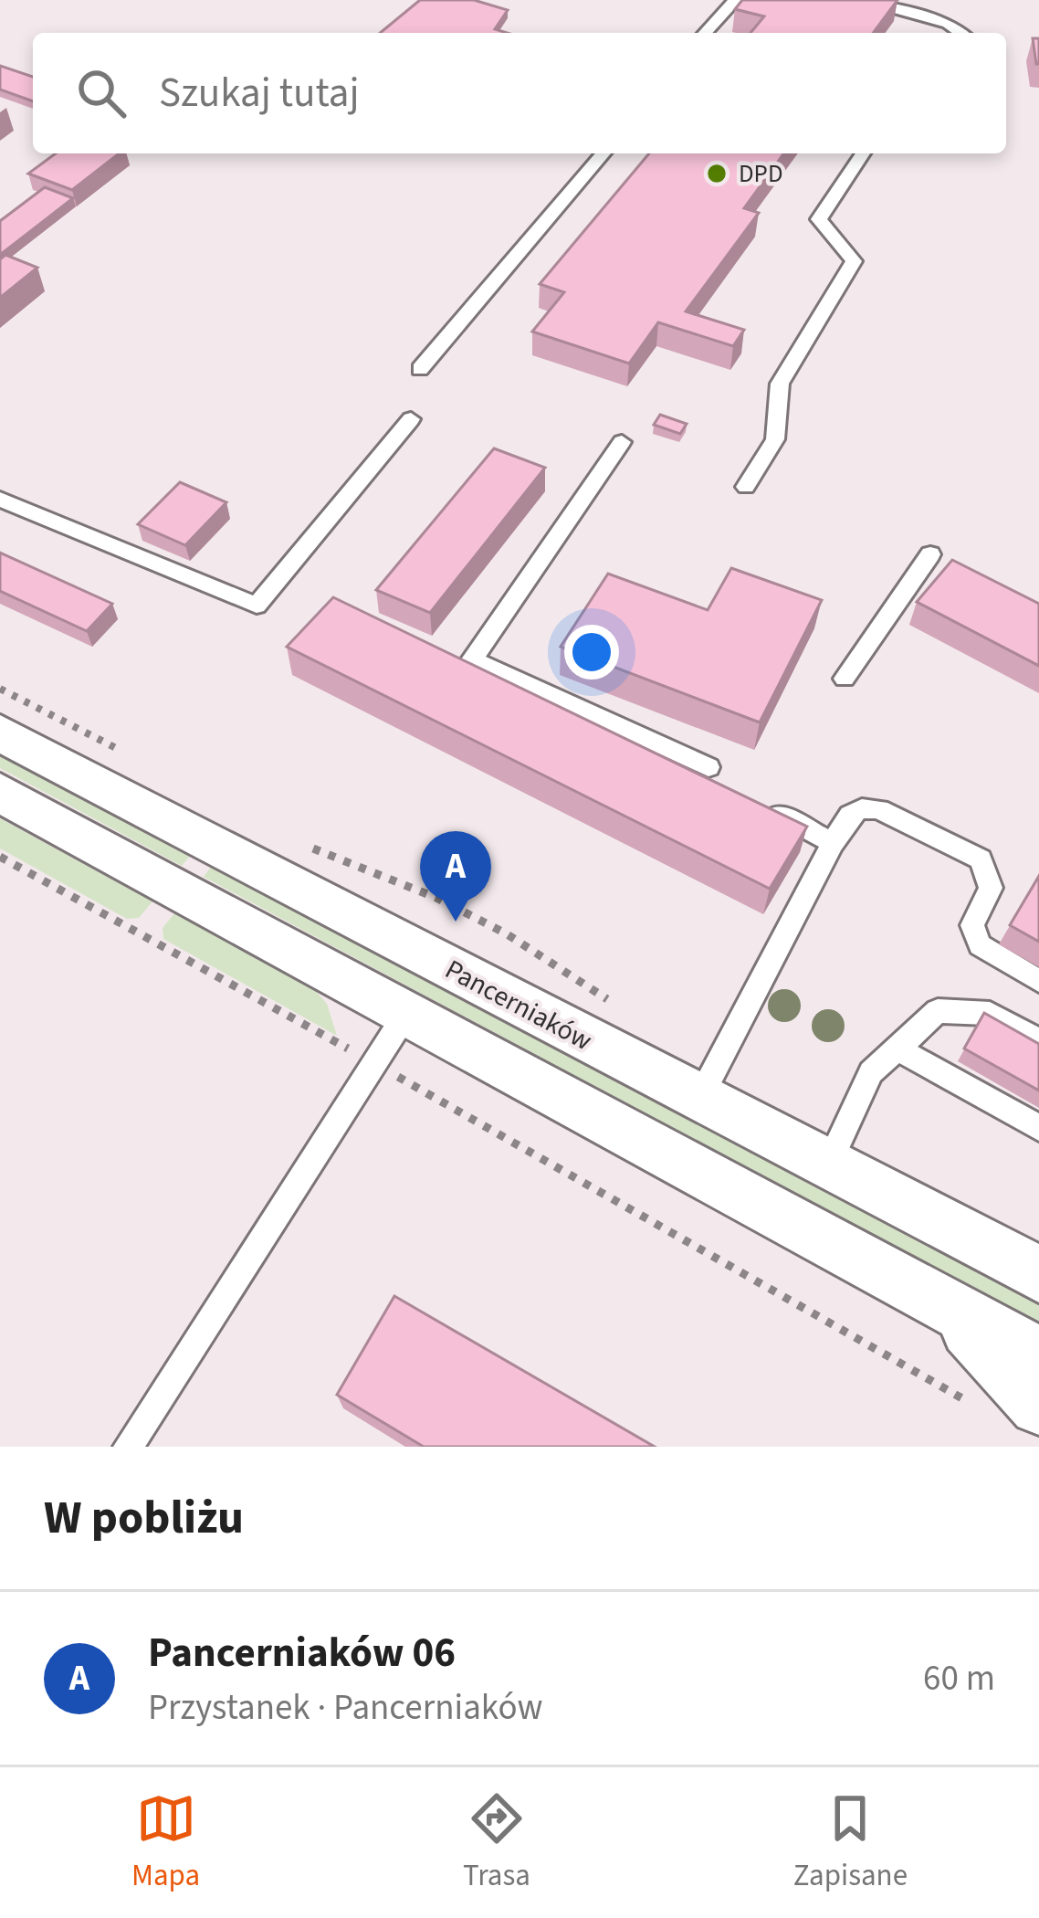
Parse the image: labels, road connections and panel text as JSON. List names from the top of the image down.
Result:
{
  "streets": {
    "street": ["Pancerniaków"]
  },
  "places": ["DPD"],
  "page": {
    "search": "Szukaj tutaj",
    "pins": "A",
    "heading": "W pobliżu",
    "list": [
      {
        "mark": "A",
        "name": "Pancerniaków 06",
        "note": "Przystanek · Pancerniaków",
        "value": "60 m"
      }
    ],
    "nav": ["Mapa", "Trasa", "Zapisane"]
  }
}
